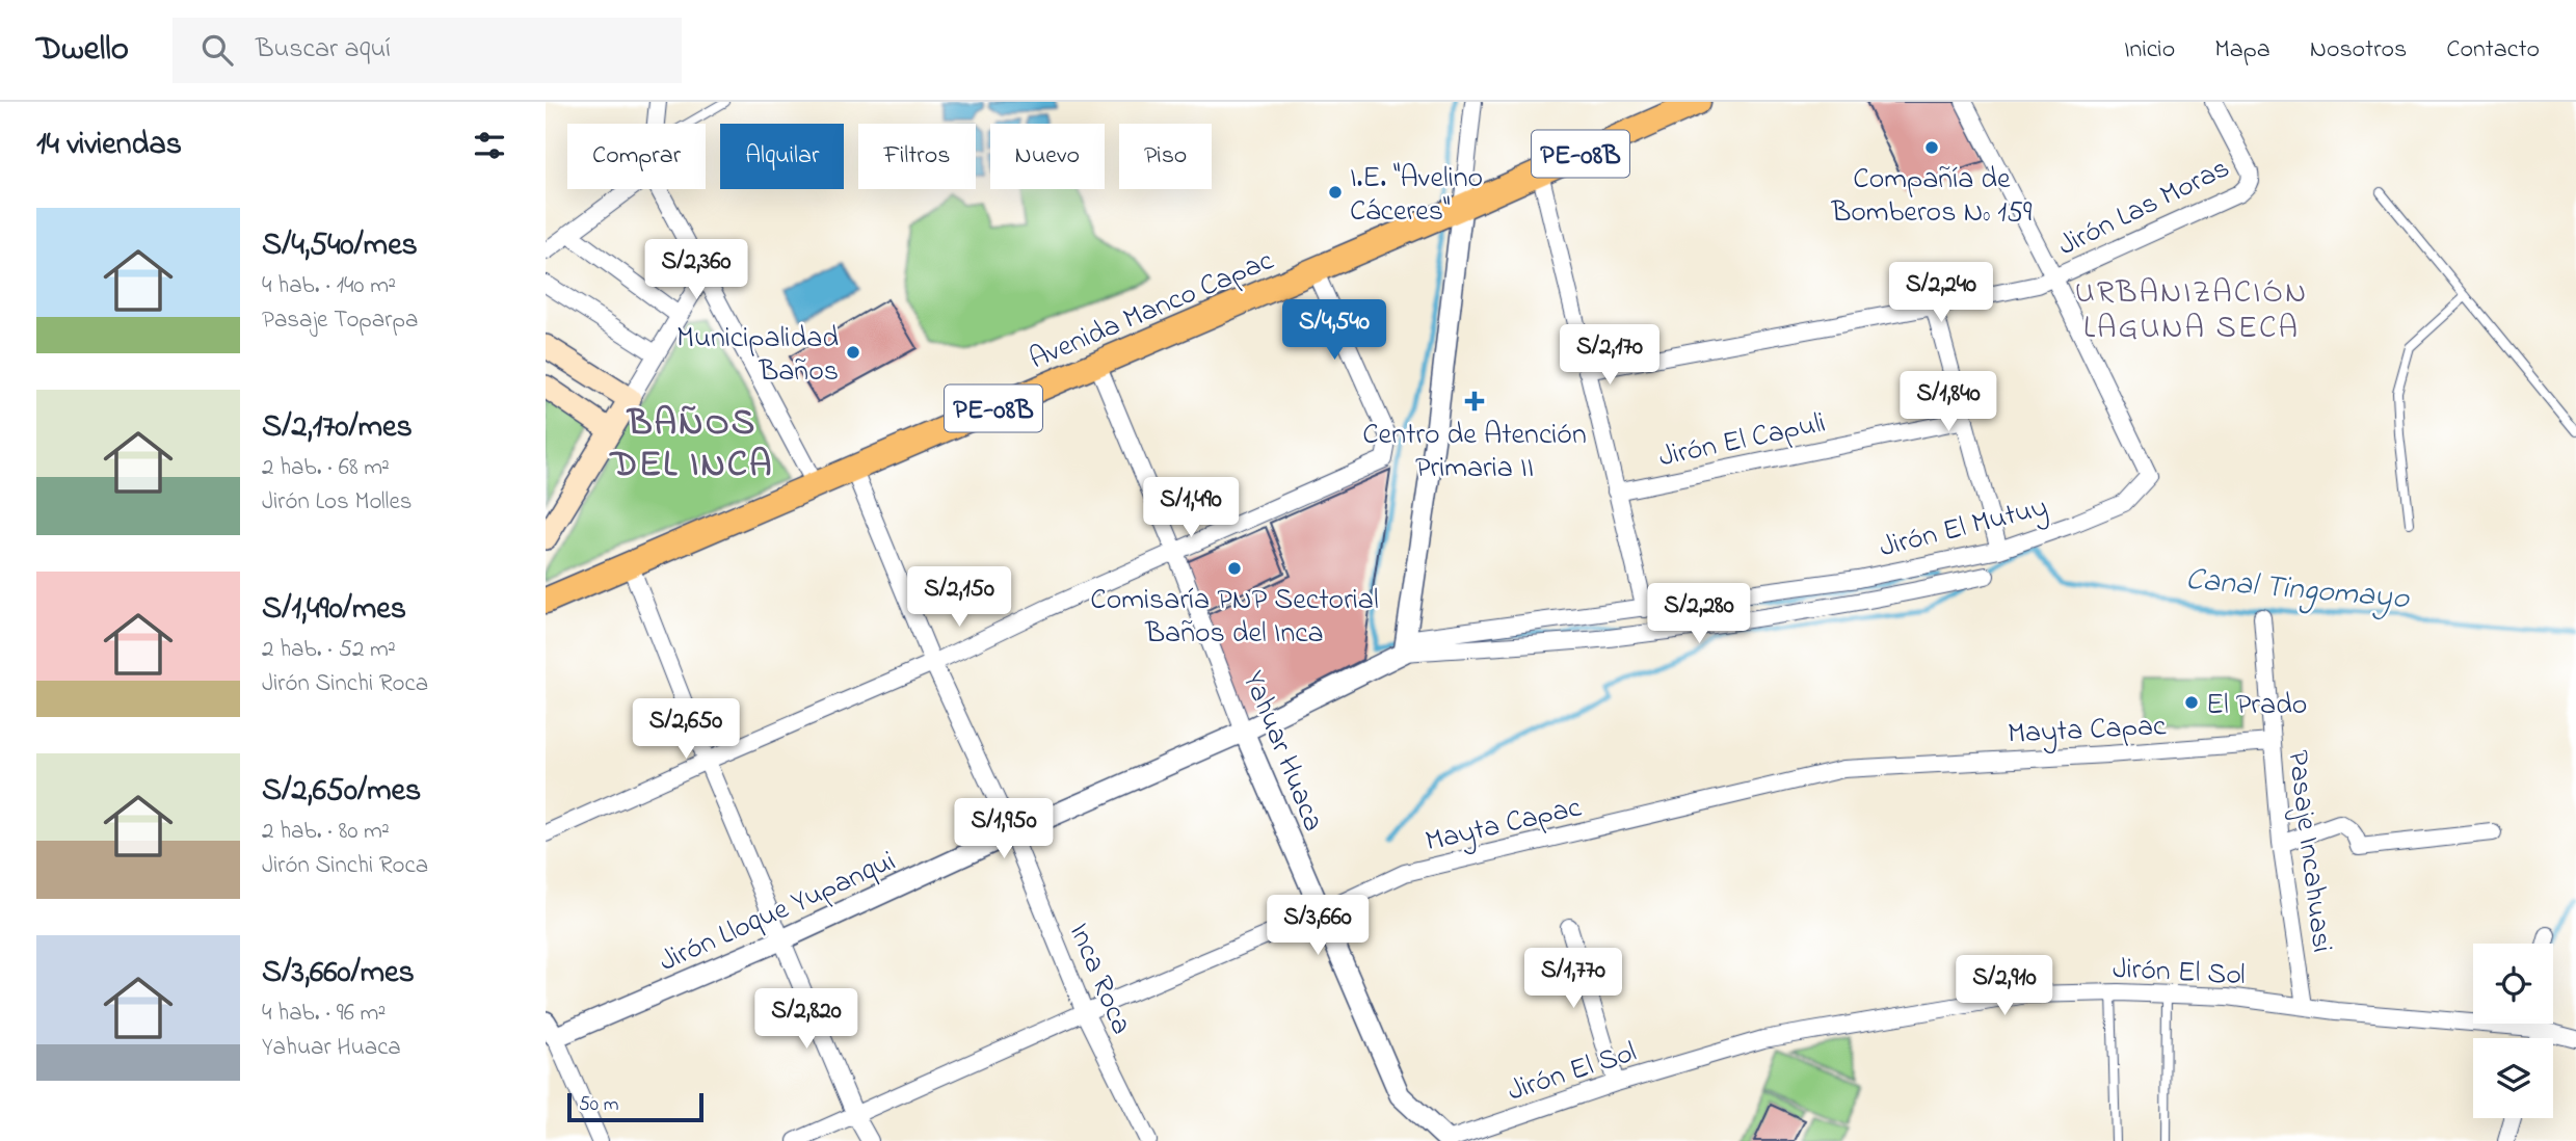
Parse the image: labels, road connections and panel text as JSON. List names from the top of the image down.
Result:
{
  "streets": {
    "main road": ["PE-08B", "Avenida Manco Capac"],
    "street": [
      "Jirón Las Moras",
      "Jirón El Capuli",
      "Jirón El Mutuy",
      "Mayta Capac",
      "Yahuar Huaca",
      "Pasaje Incahuasi",
      "Jirón Lloque Yupanqui",
      "Jirón El Sol",
      "Inca Roca"
    ]
  },
  "crossings": [
    ["Jirón Las Moras", "Jirón El Mutuy"],
    ["Avenida Manco Capac", "Yahuar Huaca"],
    ["Avenida Manco Capac", "Inca Roca"],
    ["Jirón El Mutuy", "Jirón Lloque Yupanqui"],
    ["Mayta Capac", "Yahuar Huaca"],
    ["Mayta Capac", "Pasaje Incahuasi"],
    ["Mayta Capac", "Inca Roca"],
    ["Yahuar Huaca", "Jirón Lloque Yupanqui"],
    ["Yahuar Huaca", "Jirón El Sol"],
    ["Pasaje Incahuasi", "Jirón El Sol"],
    ["Jirón Lloque Yupanqui", "Inca Roca"]
  ],
  "districts": ["URBANIZACIÓN LAGUNA SECA", "BAÑOS DEL INCA"],
  "water": ["Canal Tingomayo"],
  "places": {
    "other": [
      "Compañía de Bomberos Nº 159",
      "I.E. \"Avelino Cáceres\"",
      "Municipalidad Baños",
      "Comisaría PNP Sectorial Baños del Inca",
      "El Prado"
    ],
    "health": ["Centro de Atención Primaria II"]
  },
  "scale_bar": "50 m",
  "page": {
    "header": "Dwello",
    "search": "Buscar aquí",
    "nav": [
      "Inicio",
      "Mapa",
      "Nosotros",
      "Contacto"
    ],
    "heading": "14 viviendas",
    "chip": [
      "Comprar",
      "Alquilar",
      "Filtros",
      "Nuevo",
      "Piso"
    ],
    "list": [
      {
        "name": "S/4,540/mes",
        "note": "4 hab. · 140 m² · Pasaje Toparpa"
      },
      {
        "name": "S/2,170/mes",
        "note": "2 hab. · 68 m² · Jirón Los Molles"
      },
      {
        "name": "S/1,490/mes",
        "note": "2 hab. · 52 m² · Jirón Sinchi Roca"
      },
      {
        "name": "S/2,650/mes",
        "note": "2 hab. · 80 m² · Jirón Sinchi Roca"
      },
      {
        "name": "S/3,660/mes",
        "note": "4 hab. · 96 m² · Yahuar Huaca"
      }
    ],
    "price": [
      "S/2,360",
      "S/2,240",
      "S/4,540",
      "S/2,170",
      "S/1,840",
      "S/1,490",
      "S/2,150",
      "S/2,280",
      "S/2,650",
      "S/1,950",
      "S/3,660",
      "S/1,770",
      "S/2,910",
      "S/2,820"
    ],
    "scale": "50 m"
  }
}
